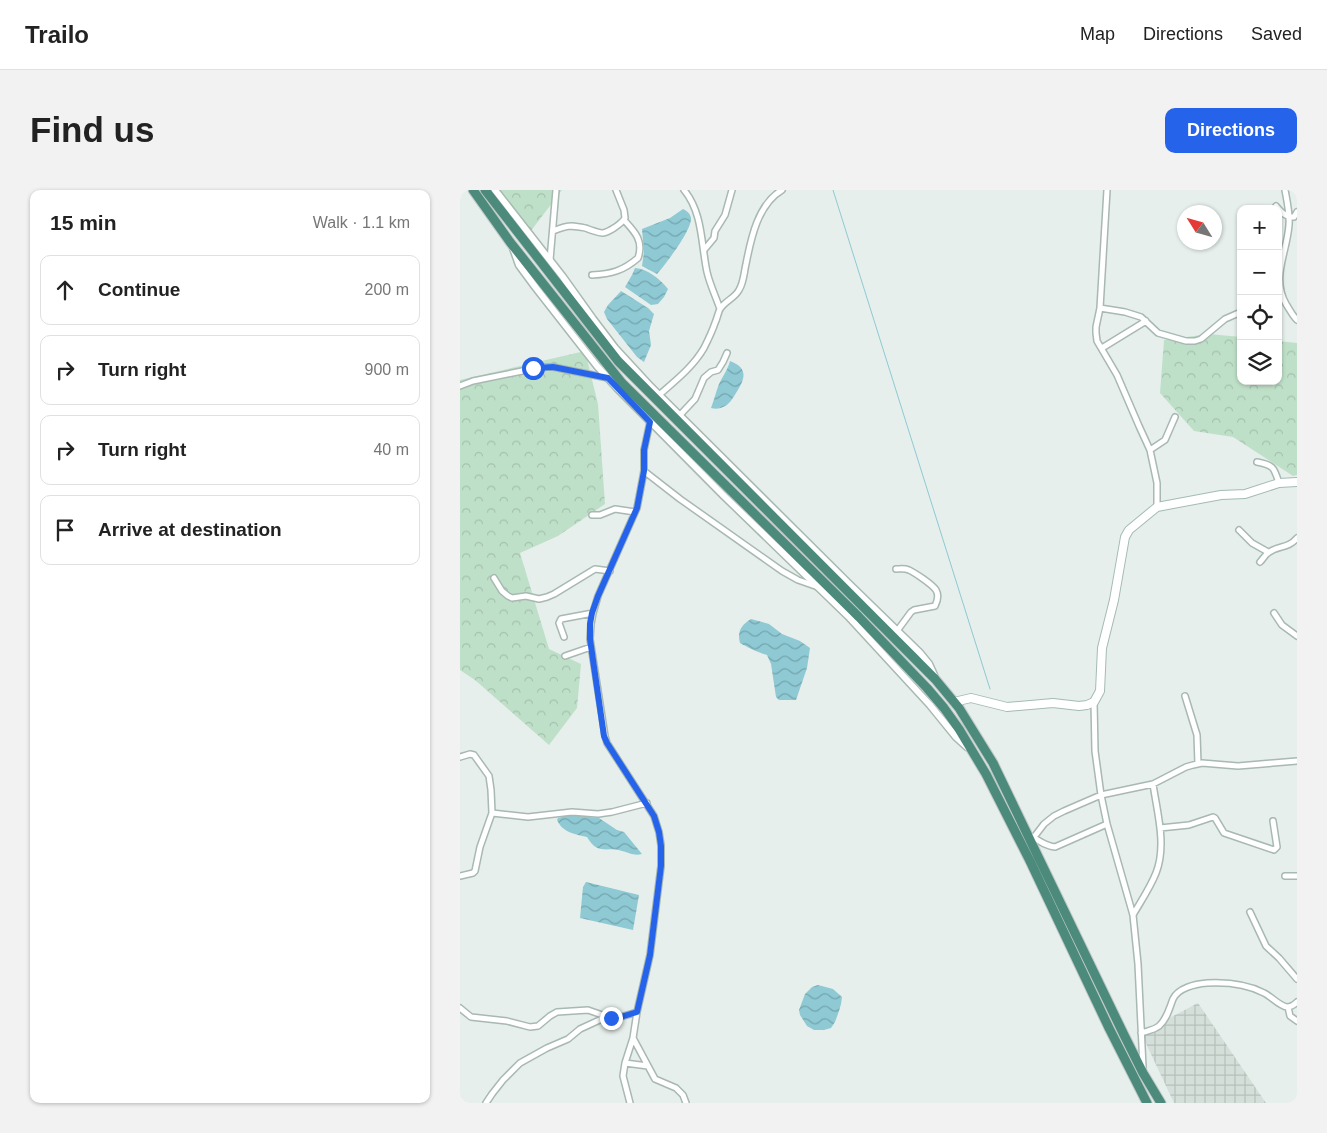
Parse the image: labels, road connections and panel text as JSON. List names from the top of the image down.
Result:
{
  "north": "top left",
  "page": {
    "header": "Trailo",
    "nav": ["Map", "Directions", "Saved"],
    "buttons": "Directions",
    "title": "Find us",
    "heading": ["15 min", "Walk · 1.1 km"],
    "map_buttons": ["+", "−"],
    "list": [
      ["Continue", "200 m"],
      ["Turn right", "900 m"],
      ["Turn right", "40 m"],
      "Arrive at destination"
    ]
  }
}
